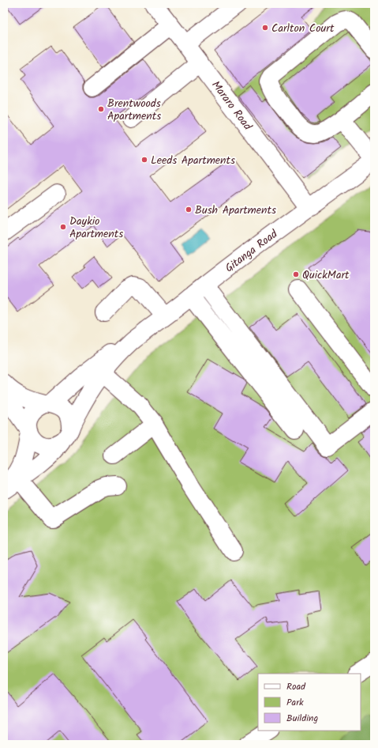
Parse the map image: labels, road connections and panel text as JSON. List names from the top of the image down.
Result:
{
  "streets": {
    "main road": ["Mararo Road", "Gitanga Road"]
  },
  "crossings": [
    ["Mararo Road", "Gitanga Road"]
  ],
  "places": [
    "Carlton Court",
    "Brentwoods Apartments",
    "Leeds Apartments",
    "Bush Apartments",
    "Daykio Apartments",
    "QuickMart"
  ],
  "legend": ["Road", "Park", "Building"]
}
